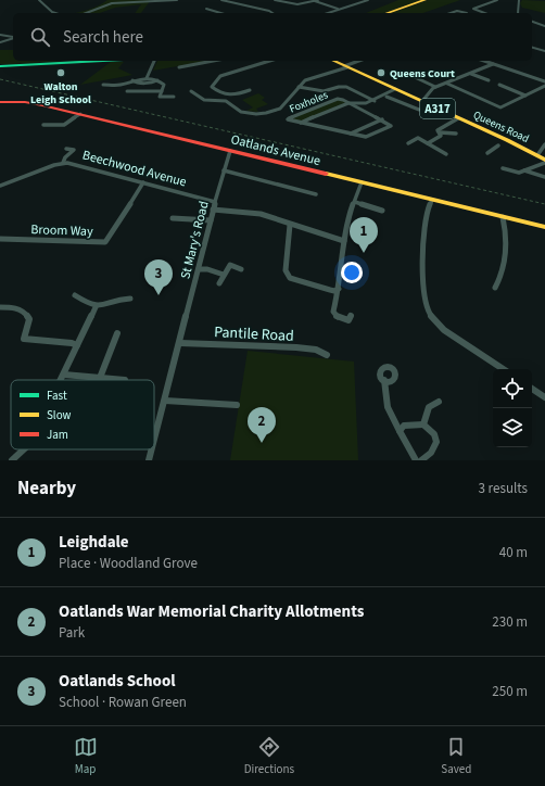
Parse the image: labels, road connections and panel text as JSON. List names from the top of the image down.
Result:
{
  "streets": {
    "main road": ["A317", "Queens Road", "Oatlands Avenue"],
    "street": [
      "Foxholes",
      "Beechwood Avenue",
      "Broom Way",
      "St Mary's Road",
      "Pantile Road"
    ]
  },
  "crossings": [
    ["Foxholes", "Queens Road"],
    ["Oatlands Avenue", "St Mary's Road"],
    ["Beechwood Avenue", "Broom Way"],
    ["Beechwood Avenue", "St Mary's Road"],
    ["St Mary's Road", "Pantile Road"]
  ],
  "places": ["Walton Leigh School", "Queens Court"],
  "legend": ["Fast", "Slow", "Jam"],
  "page": {
    "search": "Search here",
    "pins": ["1", "3", "2"],
    "heading": ["Nearby", "3 results"],
    "list": [
      {
        "mark": "1",
        "name": "Leighdale",
        "note": "Place · Woodland Grove",
        "value": "40 m"
      },
      {
        "mark": "2",
        "name": "Oatlands War Memorial Charity Allotments",
        "note": "Park",
        "value": "230 m"
      },
      {
        "mark": "3",
        "name": "Oatlands School",
        "note": "School · Rowan Green",
        "value": "250 m"
      }
    ],
    "nav": ["Map", "Directions", "Saved"]
  }
}
